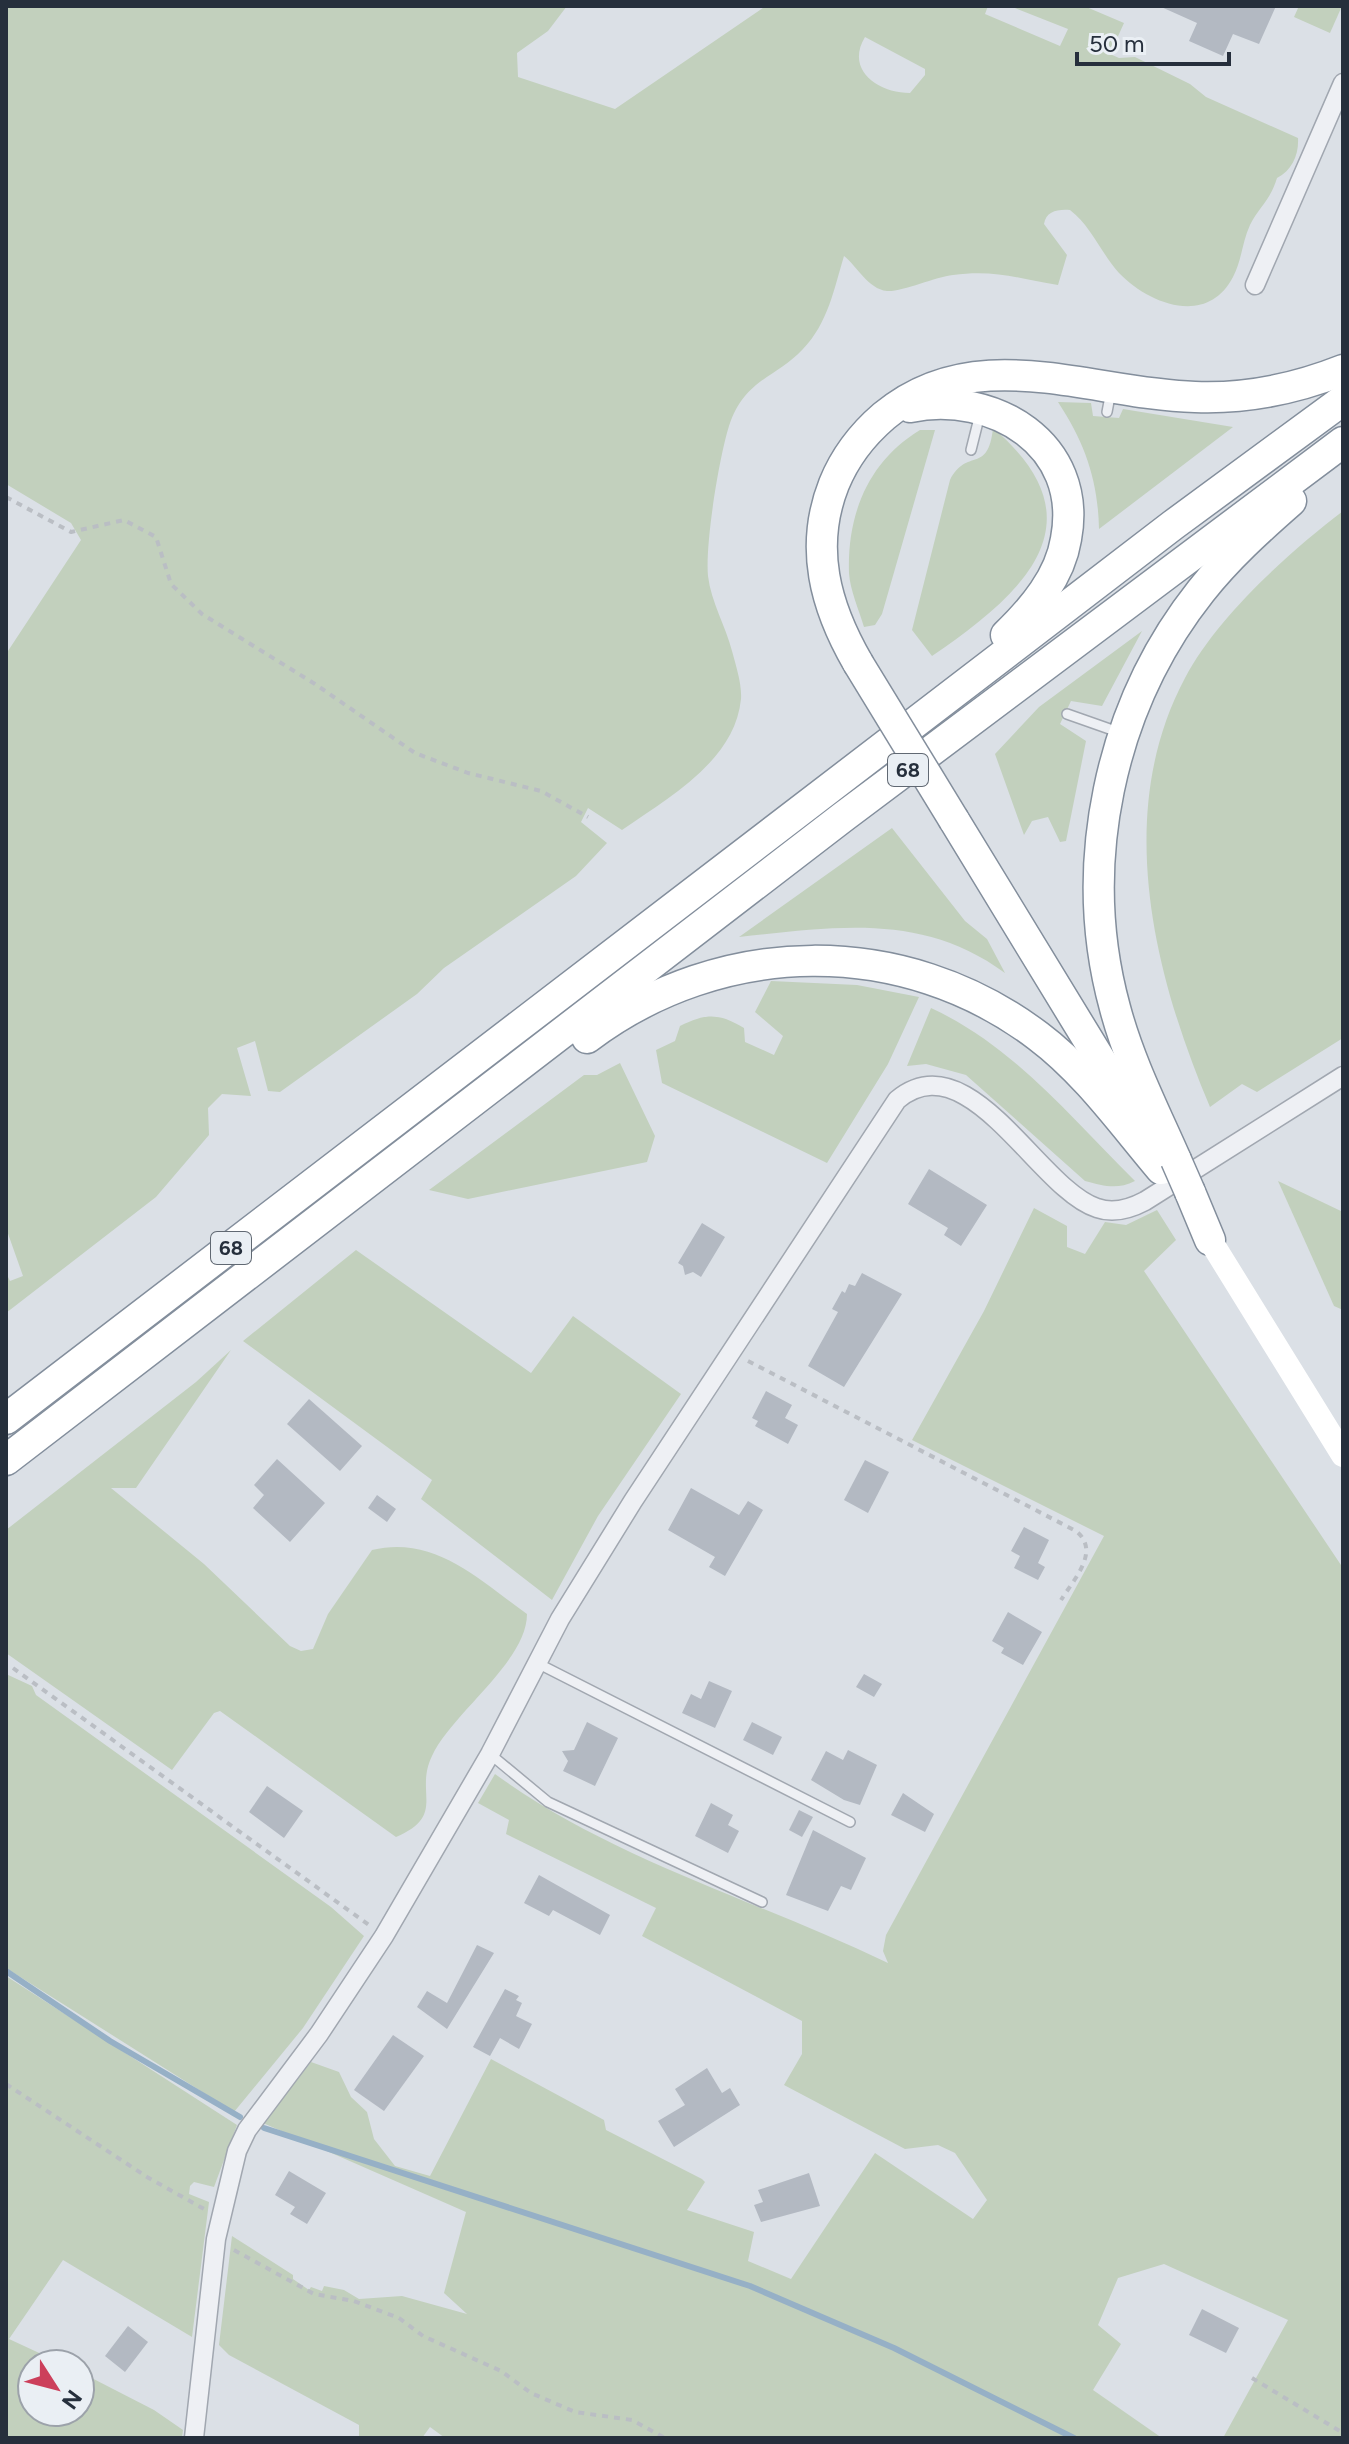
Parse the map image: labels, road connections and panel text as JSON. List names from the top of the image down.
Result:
{
  "streets": {
    "highway": ["68"]
  },
  "scale_bar": "50 m",
  "north": "bottom right"
}
